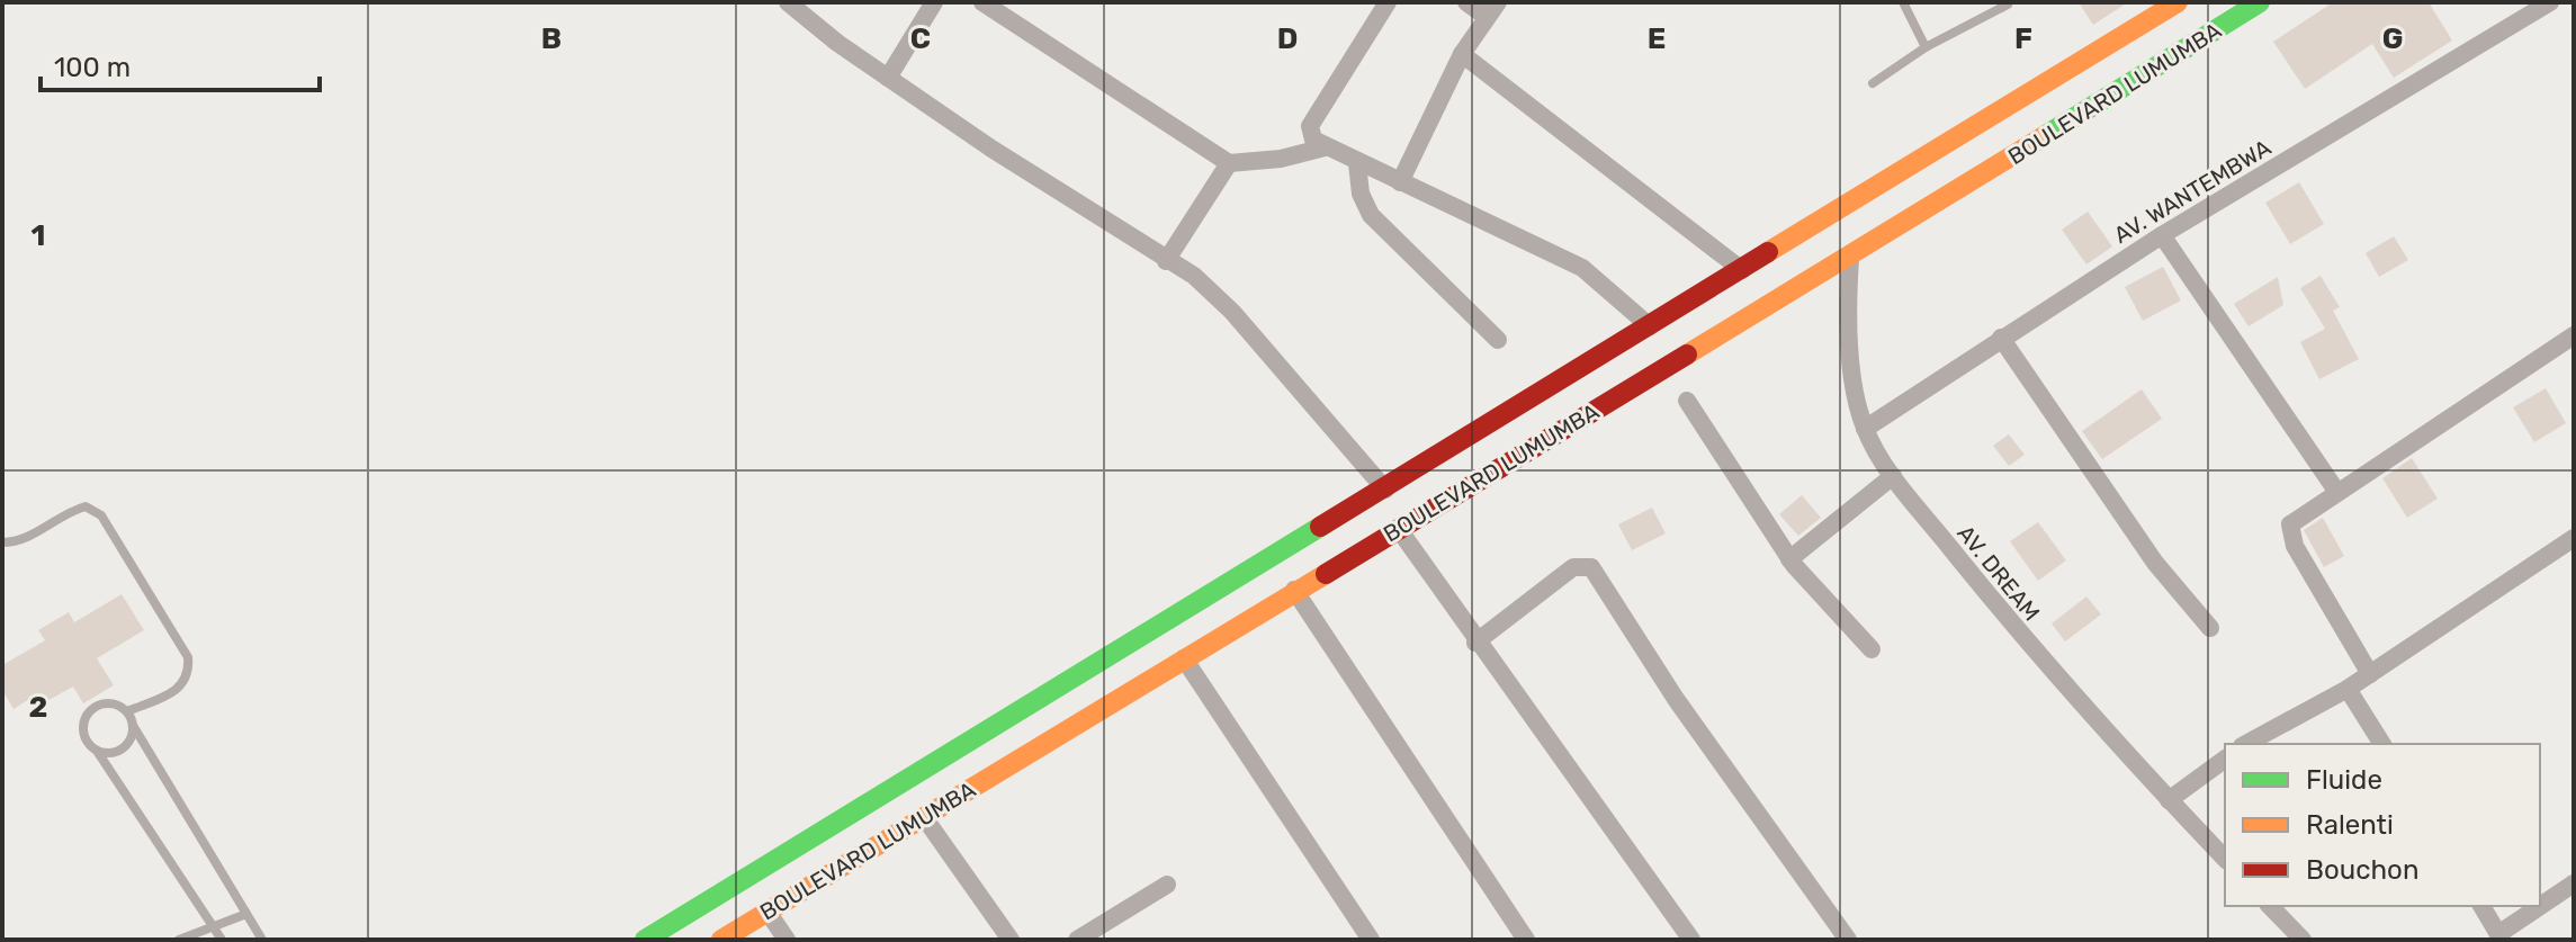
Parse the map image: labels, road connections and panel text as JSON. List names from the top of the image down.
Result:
{
  "streets": {
    "highway": ["BOULEVARD LUMUMBA"],
    "street": ["AV. WANTEMBWA", "AV. DREAM"]
  },
  "crossings": [
    ["BOULEVARD LUMUMBA", "AV. DREAM"],
    ["AV. WANTEMBWA", "AV. DREAM"]
  ],
  "legend": ["Fluide", "Ralenti", "Bouchon"],
  "scale_bar": "100 m",
  "grid": {
    "columns": [
      "B",
      "C",
      "D",
      "E",
      "F",
      "G"
    ],
    "rows": ["1", "2"]
  }
}
